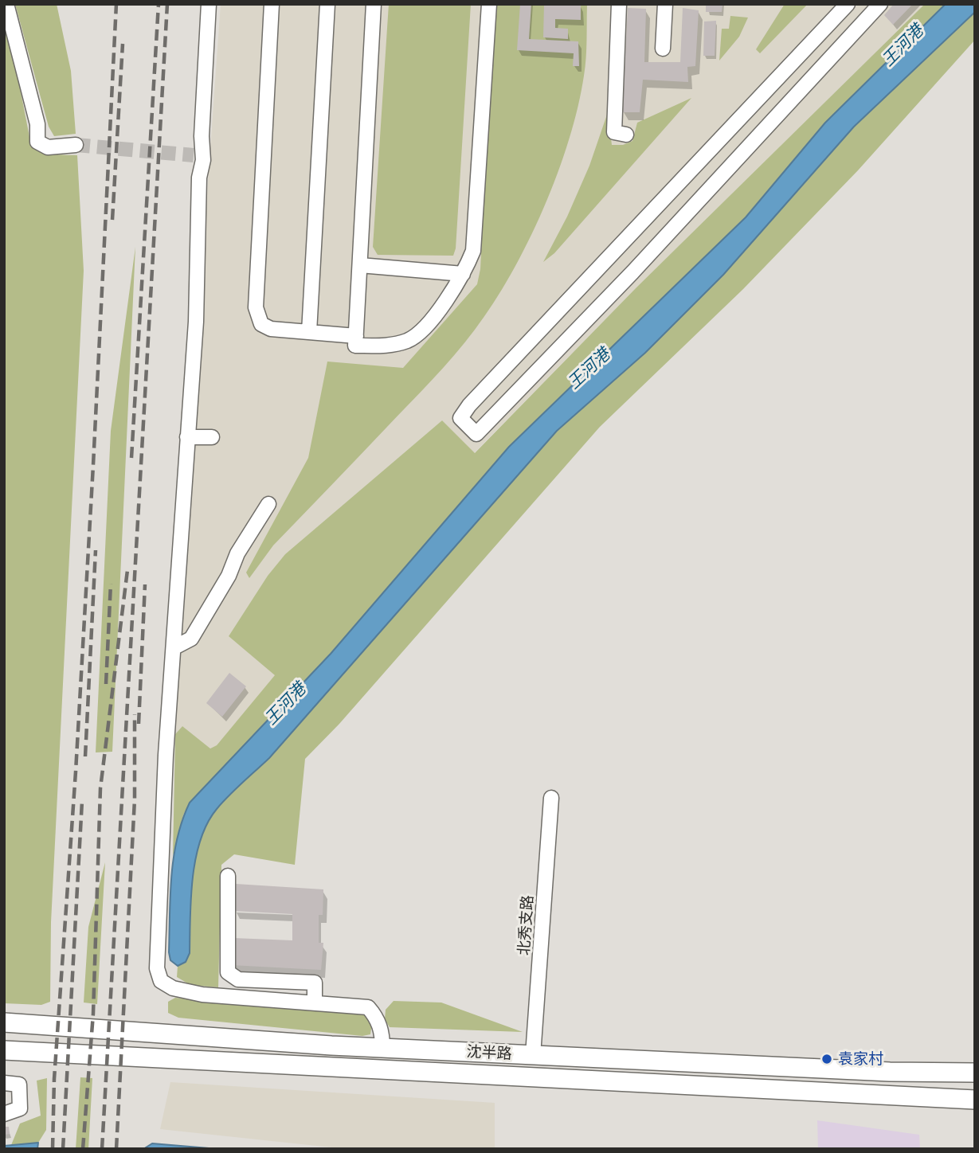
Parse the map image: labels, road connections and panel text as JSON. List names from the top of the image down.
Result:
{
  "streets": {
    "main road": ["沈半路"],
    "street": ["北秀支路"]
  },
  "crossings": [
    ["北秀支路", "沈半路"]
  ],
  "water": ["王河港"],
  "places": ["袁家村"]
}
